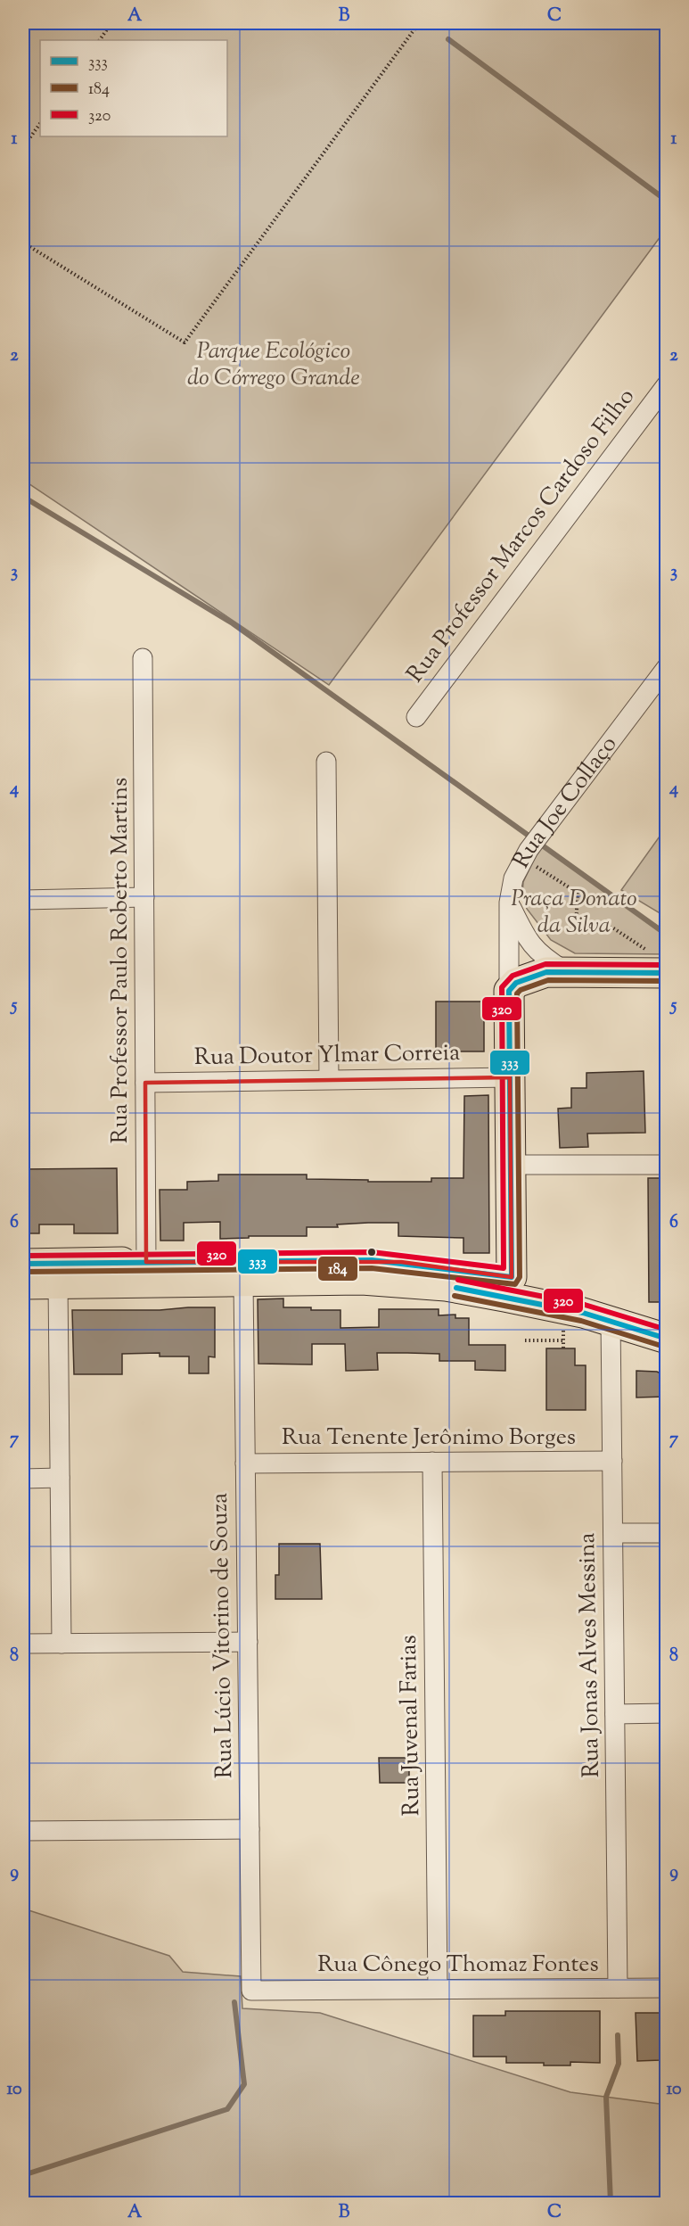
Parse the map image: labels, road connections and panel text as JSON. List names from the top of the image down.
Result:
{
  "streets": {
    "main road": ["Rua Joe Collaço"],
    "street": [
      "Rua Professor Marcos Cardoso Filho",
      "Rua Professor Paulo Roberto Martins",
      "Rua Doutor Ylmar Correia",
      "Rua Tenente Jerônimo Borges",
      "Rua Lúcio Vitorino de Souza",
      "Rua Jonas Alves Messina",
      "Rua Juvenal Farias",
      "Rua Cônego Thomaz Fontes"
    ]
  },
  "crossings": [
    ["Rua Joe Collaço", "Rua Doutor Ylmar Correia"],
    ["Rua Professor Paulo Roberto Martins", "Rua Doutor Ylmar Correia"],
    ["Rua Tenente Jerônimo Borges", "Rua Lúcio Vitorino de Souza"],
    ["Rua Tenente Jerônimo Borges", "Rua Jonas Alves Messina"],
    ["Rua Tenente Jerônimo Borges", "Rua Juvenal Farias"],
    ["Rua Lúcio Vitorino de Souza", "Rua Cônego Thomaz Fontes"],
    ["Rua Jonas Alves Messina", "Rua Cônego Thomaz Fontes"],
    ["Rua Juvenal Farias", "Rua Cônego Thomaz Fontes"]
  ],
  "parks": ["Parque Ecológico do Córrego Grande", "Praça Donato da Silva"],
  "lines": ["transit line 320", "transit line 333", "transit line 184"],
  "legend": ["333", "184", "320"],
  "grid": {
    "columns": ["A", "B", "C"],
    "rows": [
      "1",
      "2",
      "3",
      "4",
      "5",
      "6",
      "7",
      "8",
      "9",
      "10"
    ]
  }
}
